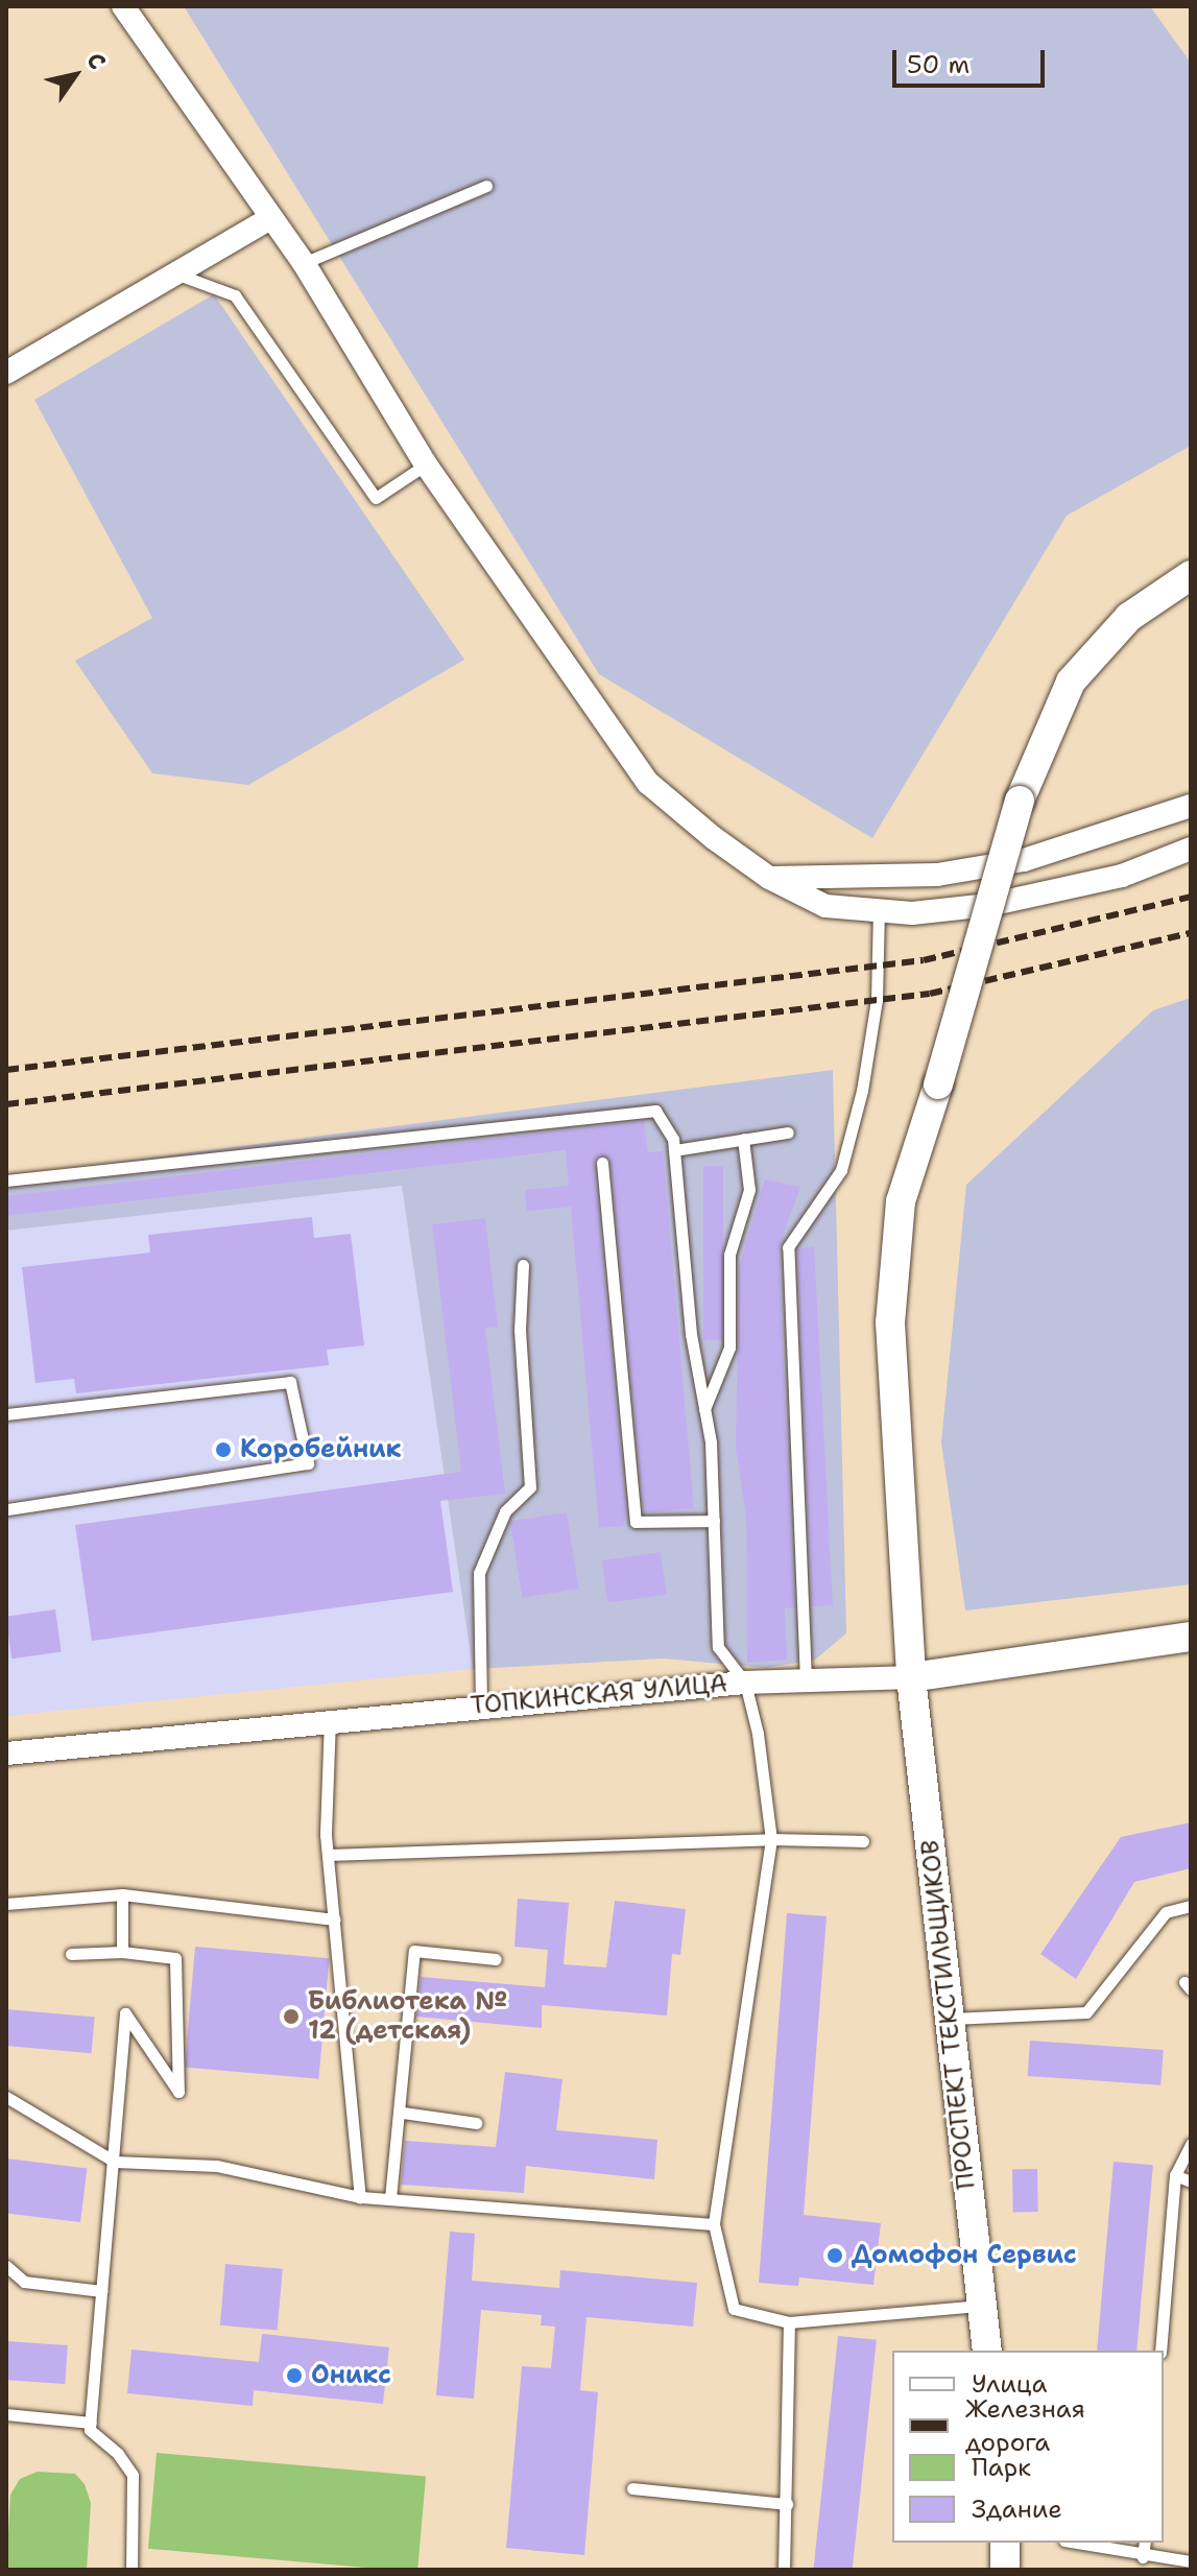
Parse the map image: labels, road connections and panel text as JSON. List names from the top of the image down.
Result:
{
  "streets": {
    "street": ["ТОПКИНСКАЯ УЛИЦА", "ПРОСПЕКТ ТЕКСТИЛЬЩИКОВ"]
  },
  "crossings": [
    ["ТОПКИНСКАЯ УЛИЦА", "ПРОСПЕКТ ТЕКСТИЛЬЩИКОВ"]
  ],
  "places": [
    "Коробейник",
    "Библиотека № 12 (детская)",
    "Домофон Сервис",
    "Оникс"
  ],
  "legend": [
    "Улица",
    "Железная дорога",
    "Парк",
    "Здание"
  ],
  "scale_bar": "50 m",
  "north": "top right"
}
